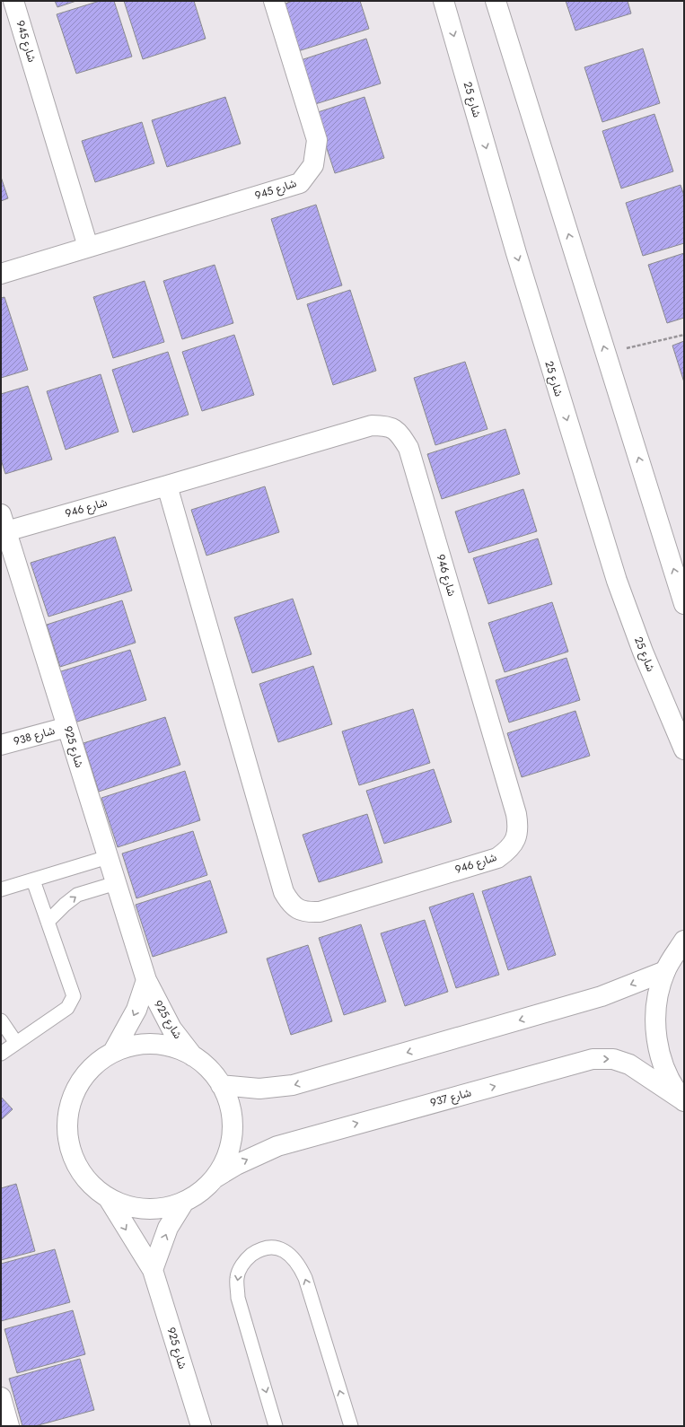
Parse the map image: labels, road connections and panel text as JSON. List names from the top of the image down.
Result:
{
  "streets": {
    "street": [
      "شارع 945",
      "شارع 25",
      "شارع 946",
      "شارع 938",
      "شارع 925",
      "شارع 937"
    ]
  },
  "crossings": [
    ["شارع 946", "شارع 925"],
    ["شارع 938", "شارع 925"]
  ]
}
